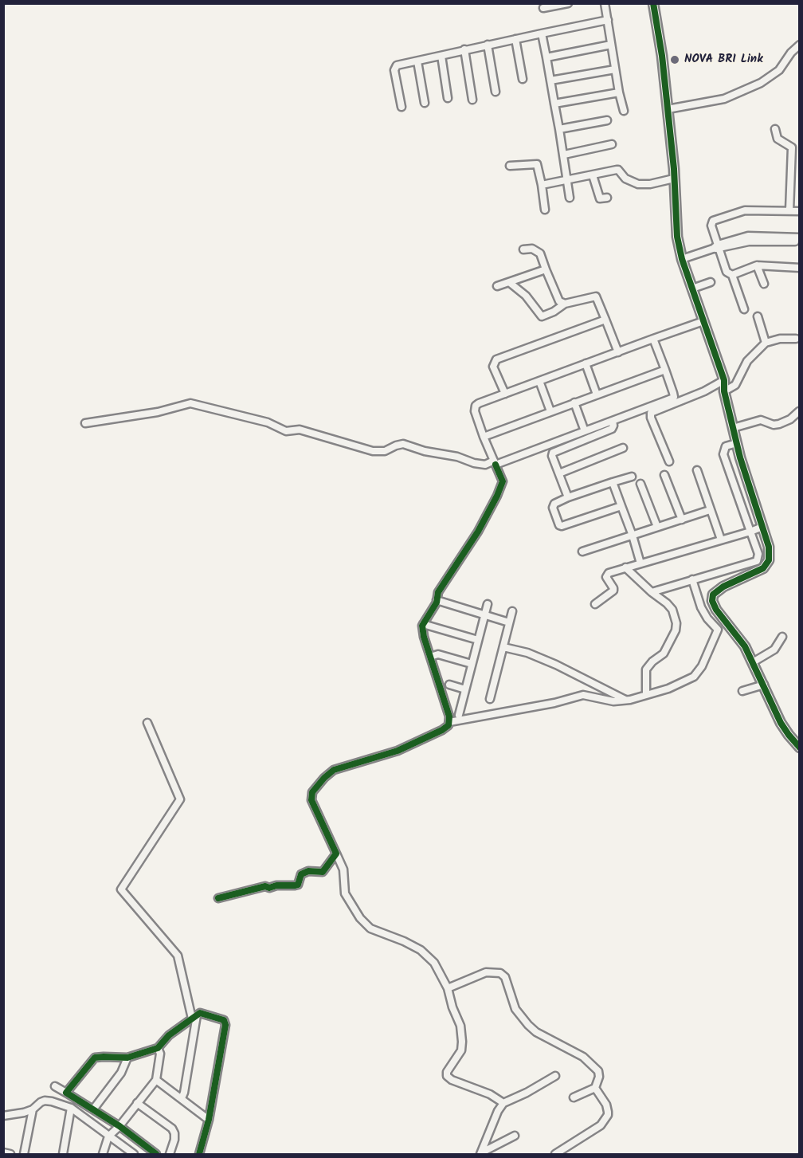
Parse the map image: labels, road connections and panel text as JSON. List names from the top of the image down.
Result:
{
  "places": ["NOVA BRI Link"]
}
